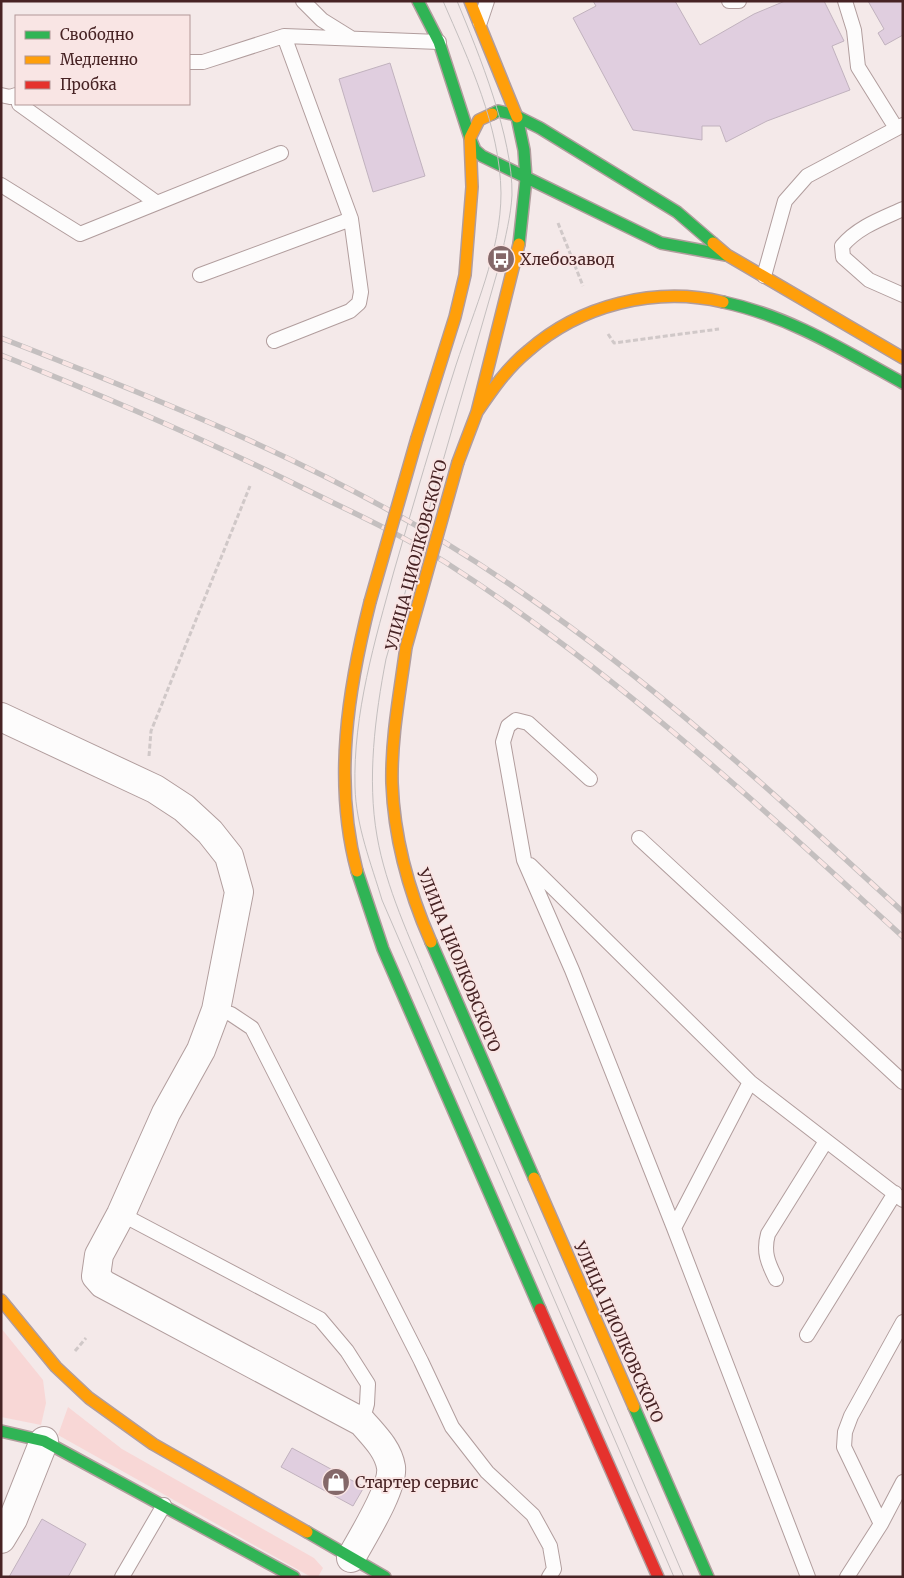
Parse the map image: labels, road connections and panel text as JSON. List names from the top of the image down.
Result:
{
  "streets": {
    "main road": ["УЛИЦА ЦИОЛКОВСКОГО"]
  },
  "places": {
    "bus stop": ["Хлебозавод"],
    "shop": ["Стартер сервис"]
  },
  "legend": ["Свободно", "Медленно", "Пробка"]
}
